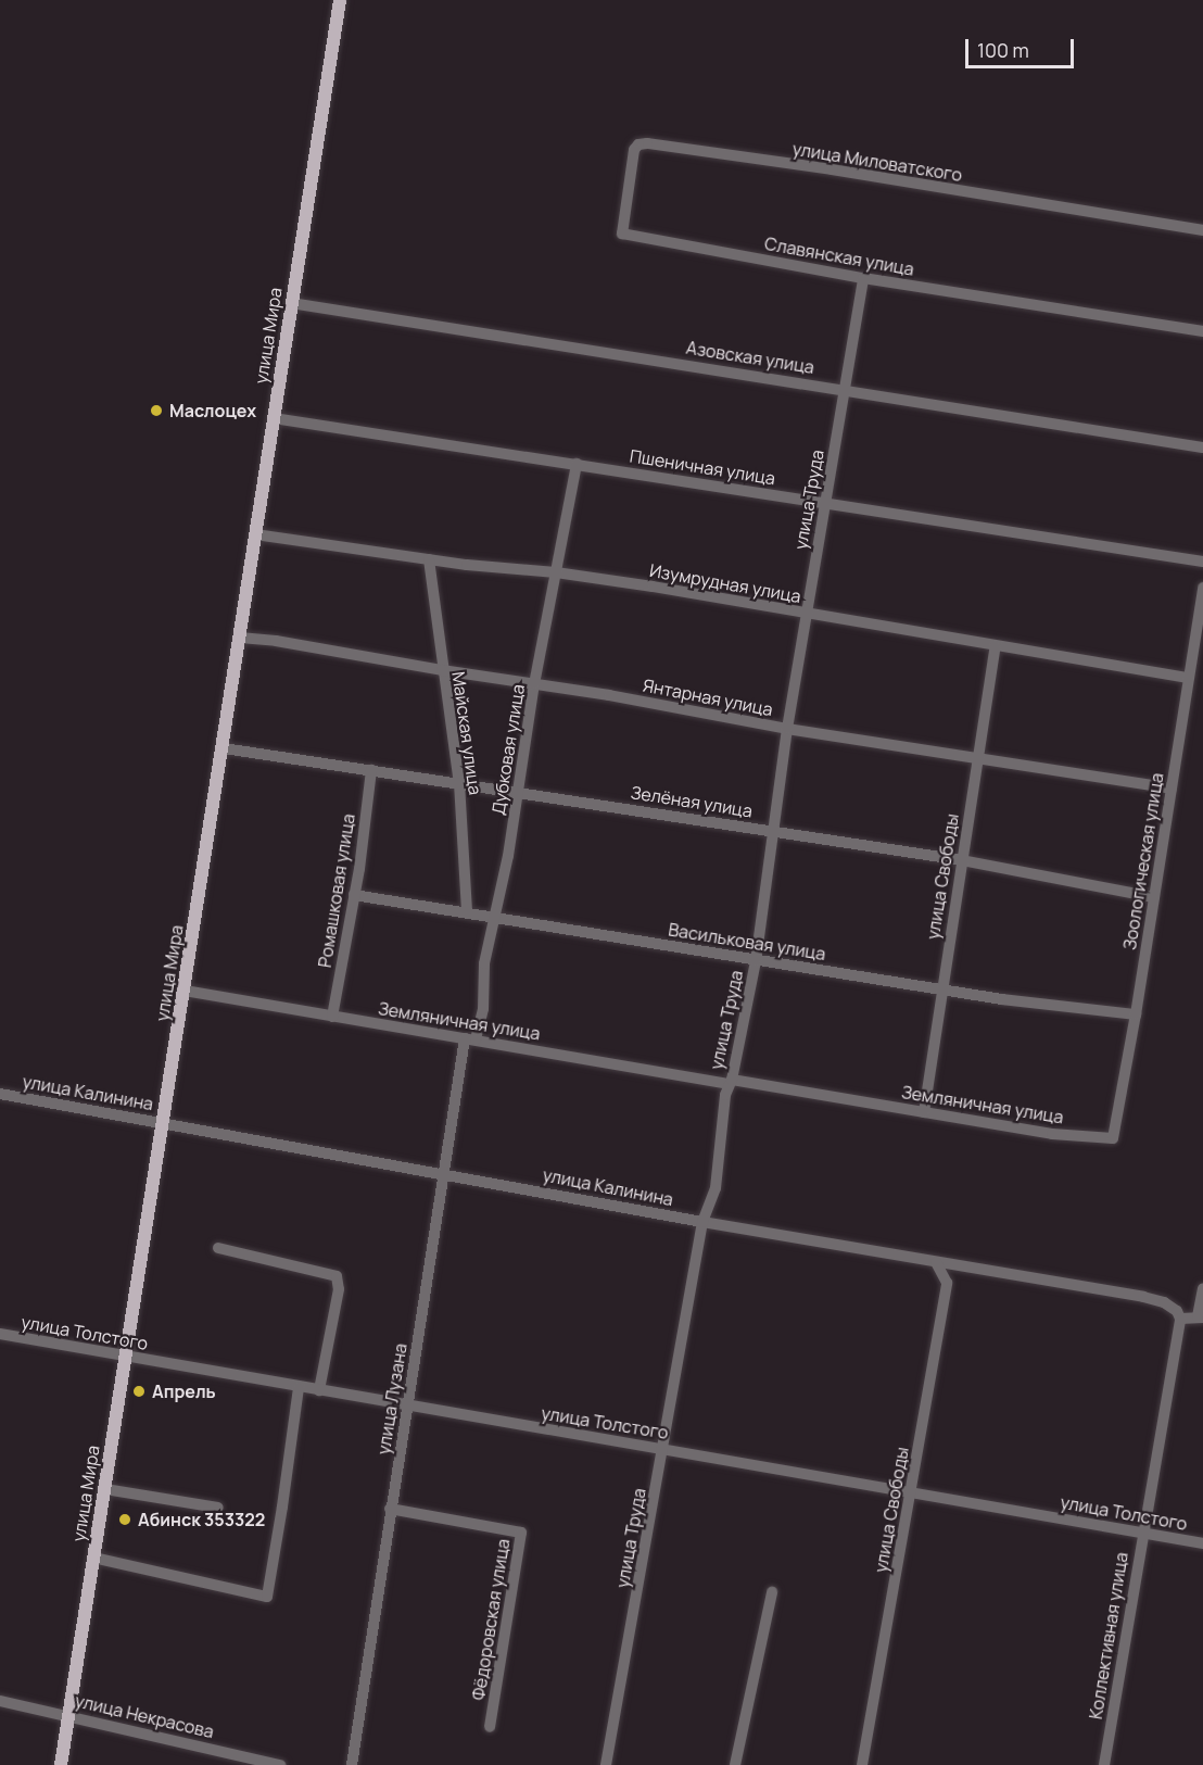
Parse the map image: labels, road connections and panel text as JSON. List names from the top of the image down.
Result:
{
  "streets": {
    "main road": ["улица Мира"],
    "street": [
      "улица Миловатского",
      "Славянская улица",
      "Азовская улица",
      "Пшеничная улица",
      "улица Труда",
      "Изумрудная улица",
      "Янтарная улица",
      "Майская улица",
      "Дубковая улица",
      "Зелёная улица",
      "Зоологическая улица",
      "улица Свободы",
      "Ромашковая улица",
      "Васильковая улица",
      "Земляничная улица",
      "улица Калинина",
      "улица Толстого",
      "улица Лузана",
      "Фёдоровская улица",
      "Коллективная улица",
      "улица Некрасова"
    ]
  },
  "crossings": [
    ["улица Миловатского", "Славянская улица"],
    ["Славянская улица", "улица Труда"],
    ["улица Мира", "Азовская улица"],
    ["улица Мира", "Пшеничная улица"],
    ["улица Мира", "Изумрудная улица"],
    ["улица Мира", "Янтарная улица"],
    ["улица Мира", "Зелёная улица"],
    ["улица Мира", "Земляничная улица"],
    ["улица Мира", "улица Калинина"],
    ["улица Мира", "улица Толстого"],
    ["улица Мира", "улица Некрасова"],
    ["Азовская улица", "улица Труда"],
    ["Пшеничная улица", "улица Труда"],
    ["Пшеничная улица", "Дубковая улица"],
    ["улица Труда", "Изумрудная улица"],
    ["улица Труда", "Янтарная улица"],
    ["улица Труда", "Зелёная улица"],
    ["улица Труда", "Васильковая улица"],
    ["улица Труда", "Земляничная улица"],
    ["улица Труда", "улица Калинина"],
    ["улица Труда", "улица Толстого"],
    ["Изумрудная улица", "Майская улица"],
    ["Изумрудная улица", "Дубковая улица"],
    ["Изумрудная улица", "Зоологическая улица"],
    ["Изумрудная улица", "улица Свободы"],
    ["Янтарная улица", "Майская улица"],
    ["Янтарная улица", "Дубковая улица"],
    ["Янтарная улица", "Зоологическая улица"],
    ["Янтарная улица", "улица Свободы"],
    ["Майская улица", "Зелёная улица"],
    ["Майская улица", "Васильковая улица"],
    ["Дубковая улица", "Зелёная улица"],
    ["Дубковая улица", "Васильковая улица"],
    ["Дубковая улица", "Земляничная улица"],
    ["Дубковая улица", "улица Лузана"],
    ["Зелёная улица", "Зоологическая улица"],
    ["Зелёная улица", "улица Свободы"],
    ["Зелёная улица", "Ромашковая улица"],
    ["Зоологическая улица", "Васильковая улица"],
    ["Зоологическая улица", "Земляничная улица"],
    ["улица Свободы", "Васильковая улица"],
    ["улица Свободы", "Земляничная улица"],
    ["улица Свободы", "улица Калинина"],
    ["улица Свободы", "улица Толстого"],
    ["Ромашковая улица", "Васильковая улица"],
    ["Ромашковая улица", "Земляничная улица"],
    ["Земляничная улица", "улица Лузана"],
    ["улица Калинина", "улица Лузана"],
    ["улица Калинина", "Коллективная улица"],
    ["улица Толстого", "улица Лузана"],
    ["улица Толстого", "Коллективная улица"],
    ["улица Лузана", "Фёдоровская улица"]
  ],
  "places": ["Маслоцех", "Апрель", "Абинск 353322"],
  "scale_bar": "100 m"
}
